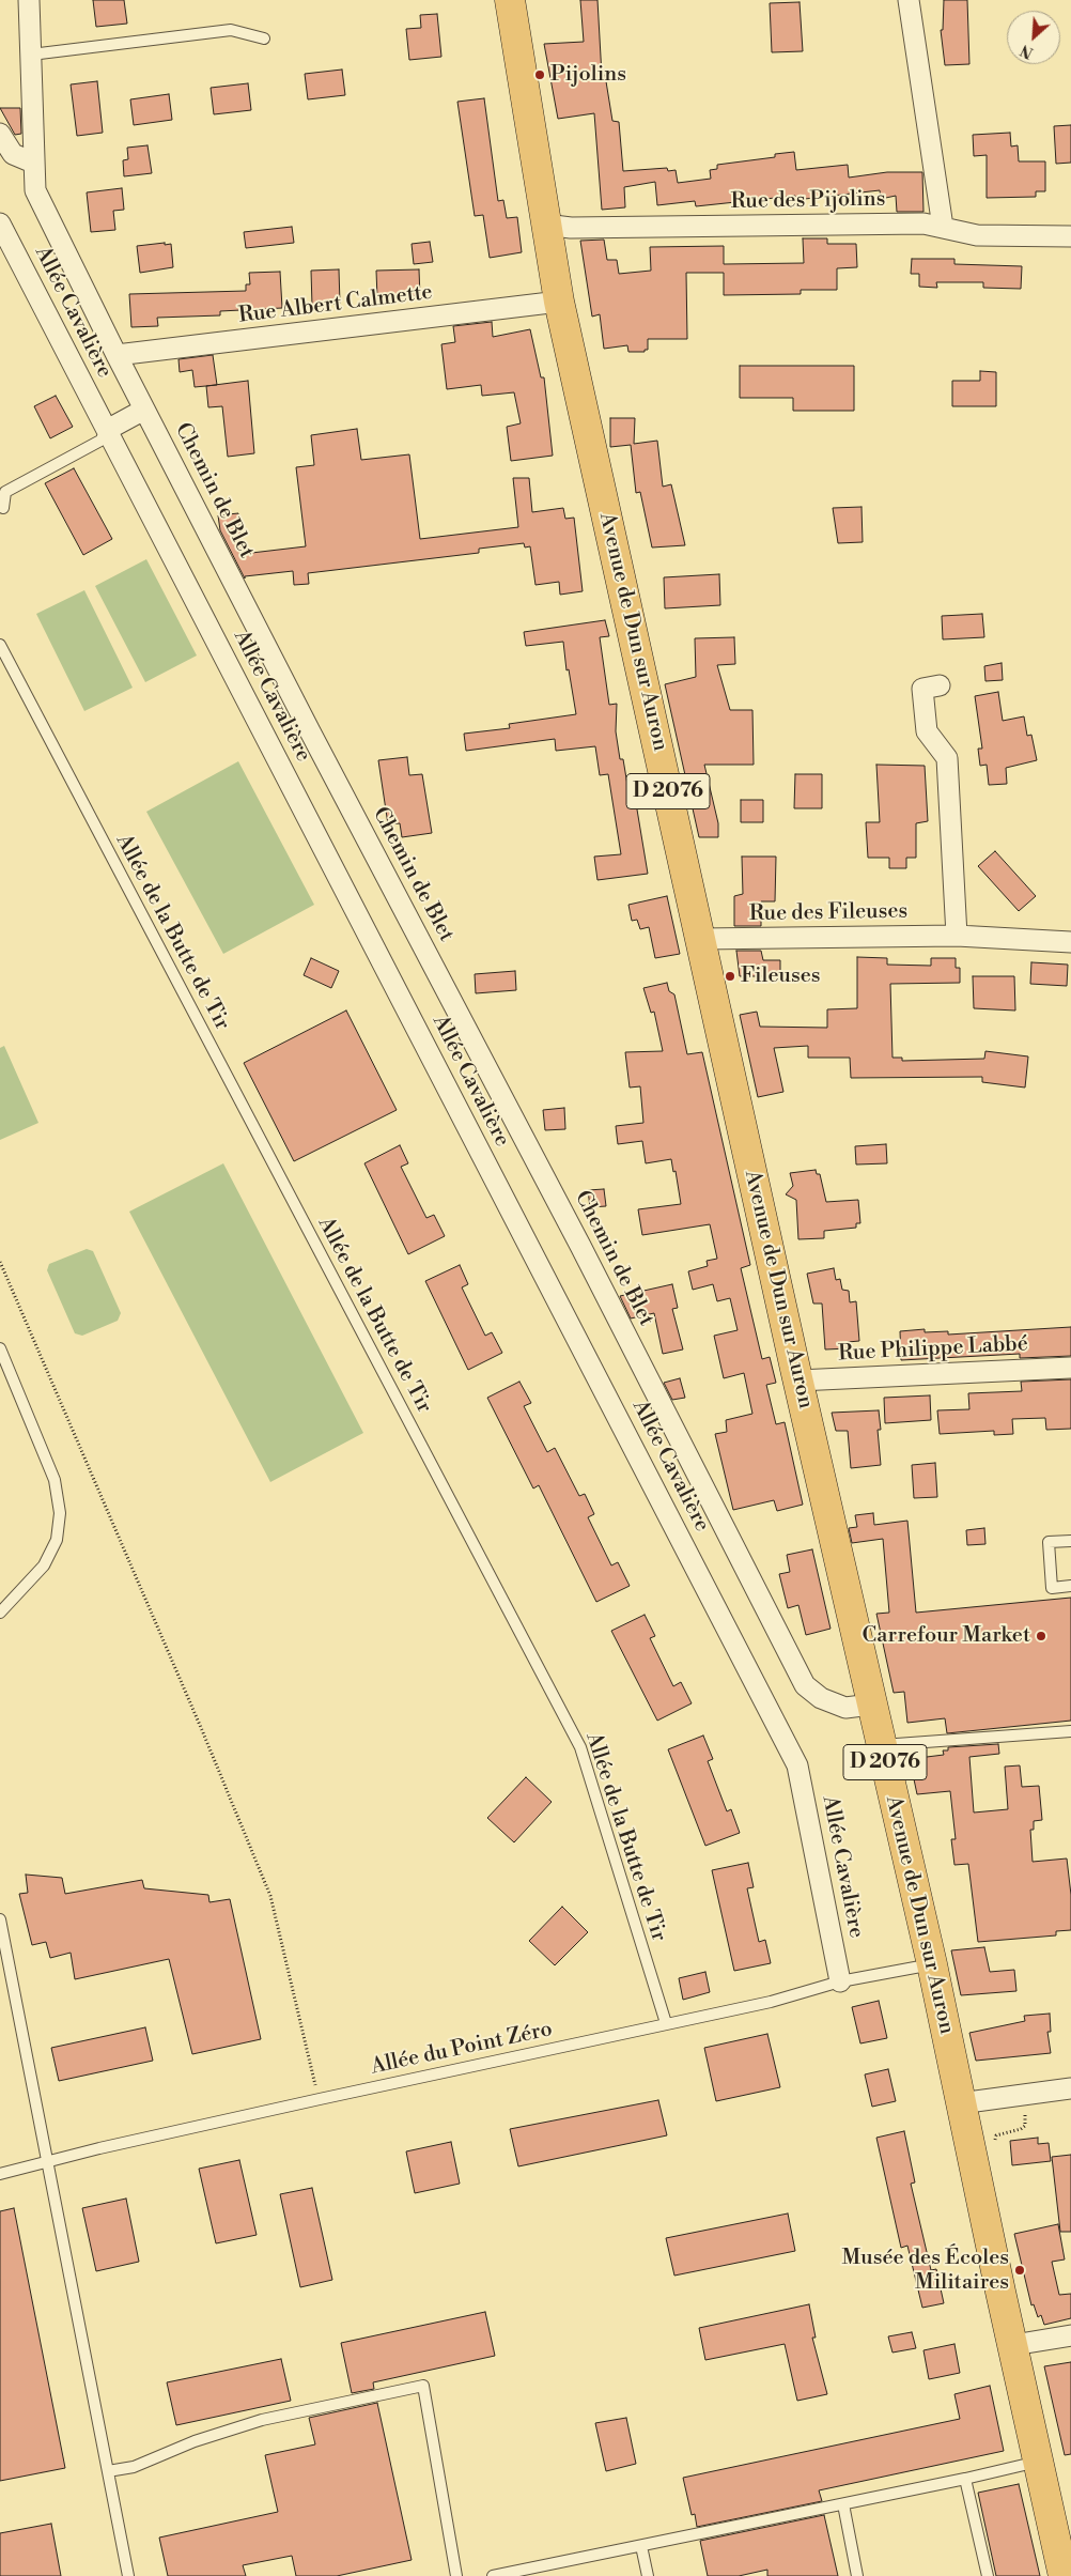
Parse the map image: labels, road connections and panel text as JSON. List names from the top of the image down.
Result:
{
  "streets": {
    "main road": ["Avenue de Dun sur Auron", "D 2076"],
    "street": [
      "Rue des Pijolins",
      "Rue Albert Calmette",
      "Allée Cavalière",
      "Chemin de Blet",
      "Rue des Fileuses",
      "Rue Philippe Labbé"
    ],
    "lane": ["Allée de la Butte de Tir", "Allée du Point Zéro"]
  },
  "crossings": [
    ["Rue des Pijolins", "Avenue de Dun sur Auron"],
    ["Rue Albert Calmette", "Chemin de Blet"],
    ["Rue Albert Calmette", "Avenue de Dun sur Auron"],
    ["Allée Cavalière", "Allée du Point Zéro"],
    ["Chemin de Blet", "Avenue de Dun sur Auron"],
    ["Avenue de Dun sur Auron", "Rue des Fileuses"],
    ["Avenue de Dun sur Auron", "Rue Philippe Labbé"],
    ["Avenue de Dun sur Auron", "Allée du Point Zéro"],
    ["Allée de la Butte de Tir", "Allée du Point Zéro"]
  ],
  "places": [
    "Pijolins",
    "Fileuses",
    "Carrefour Market",
    "Musée des Écoles Militaires"
  ],
  "north": "bottom left"
}
